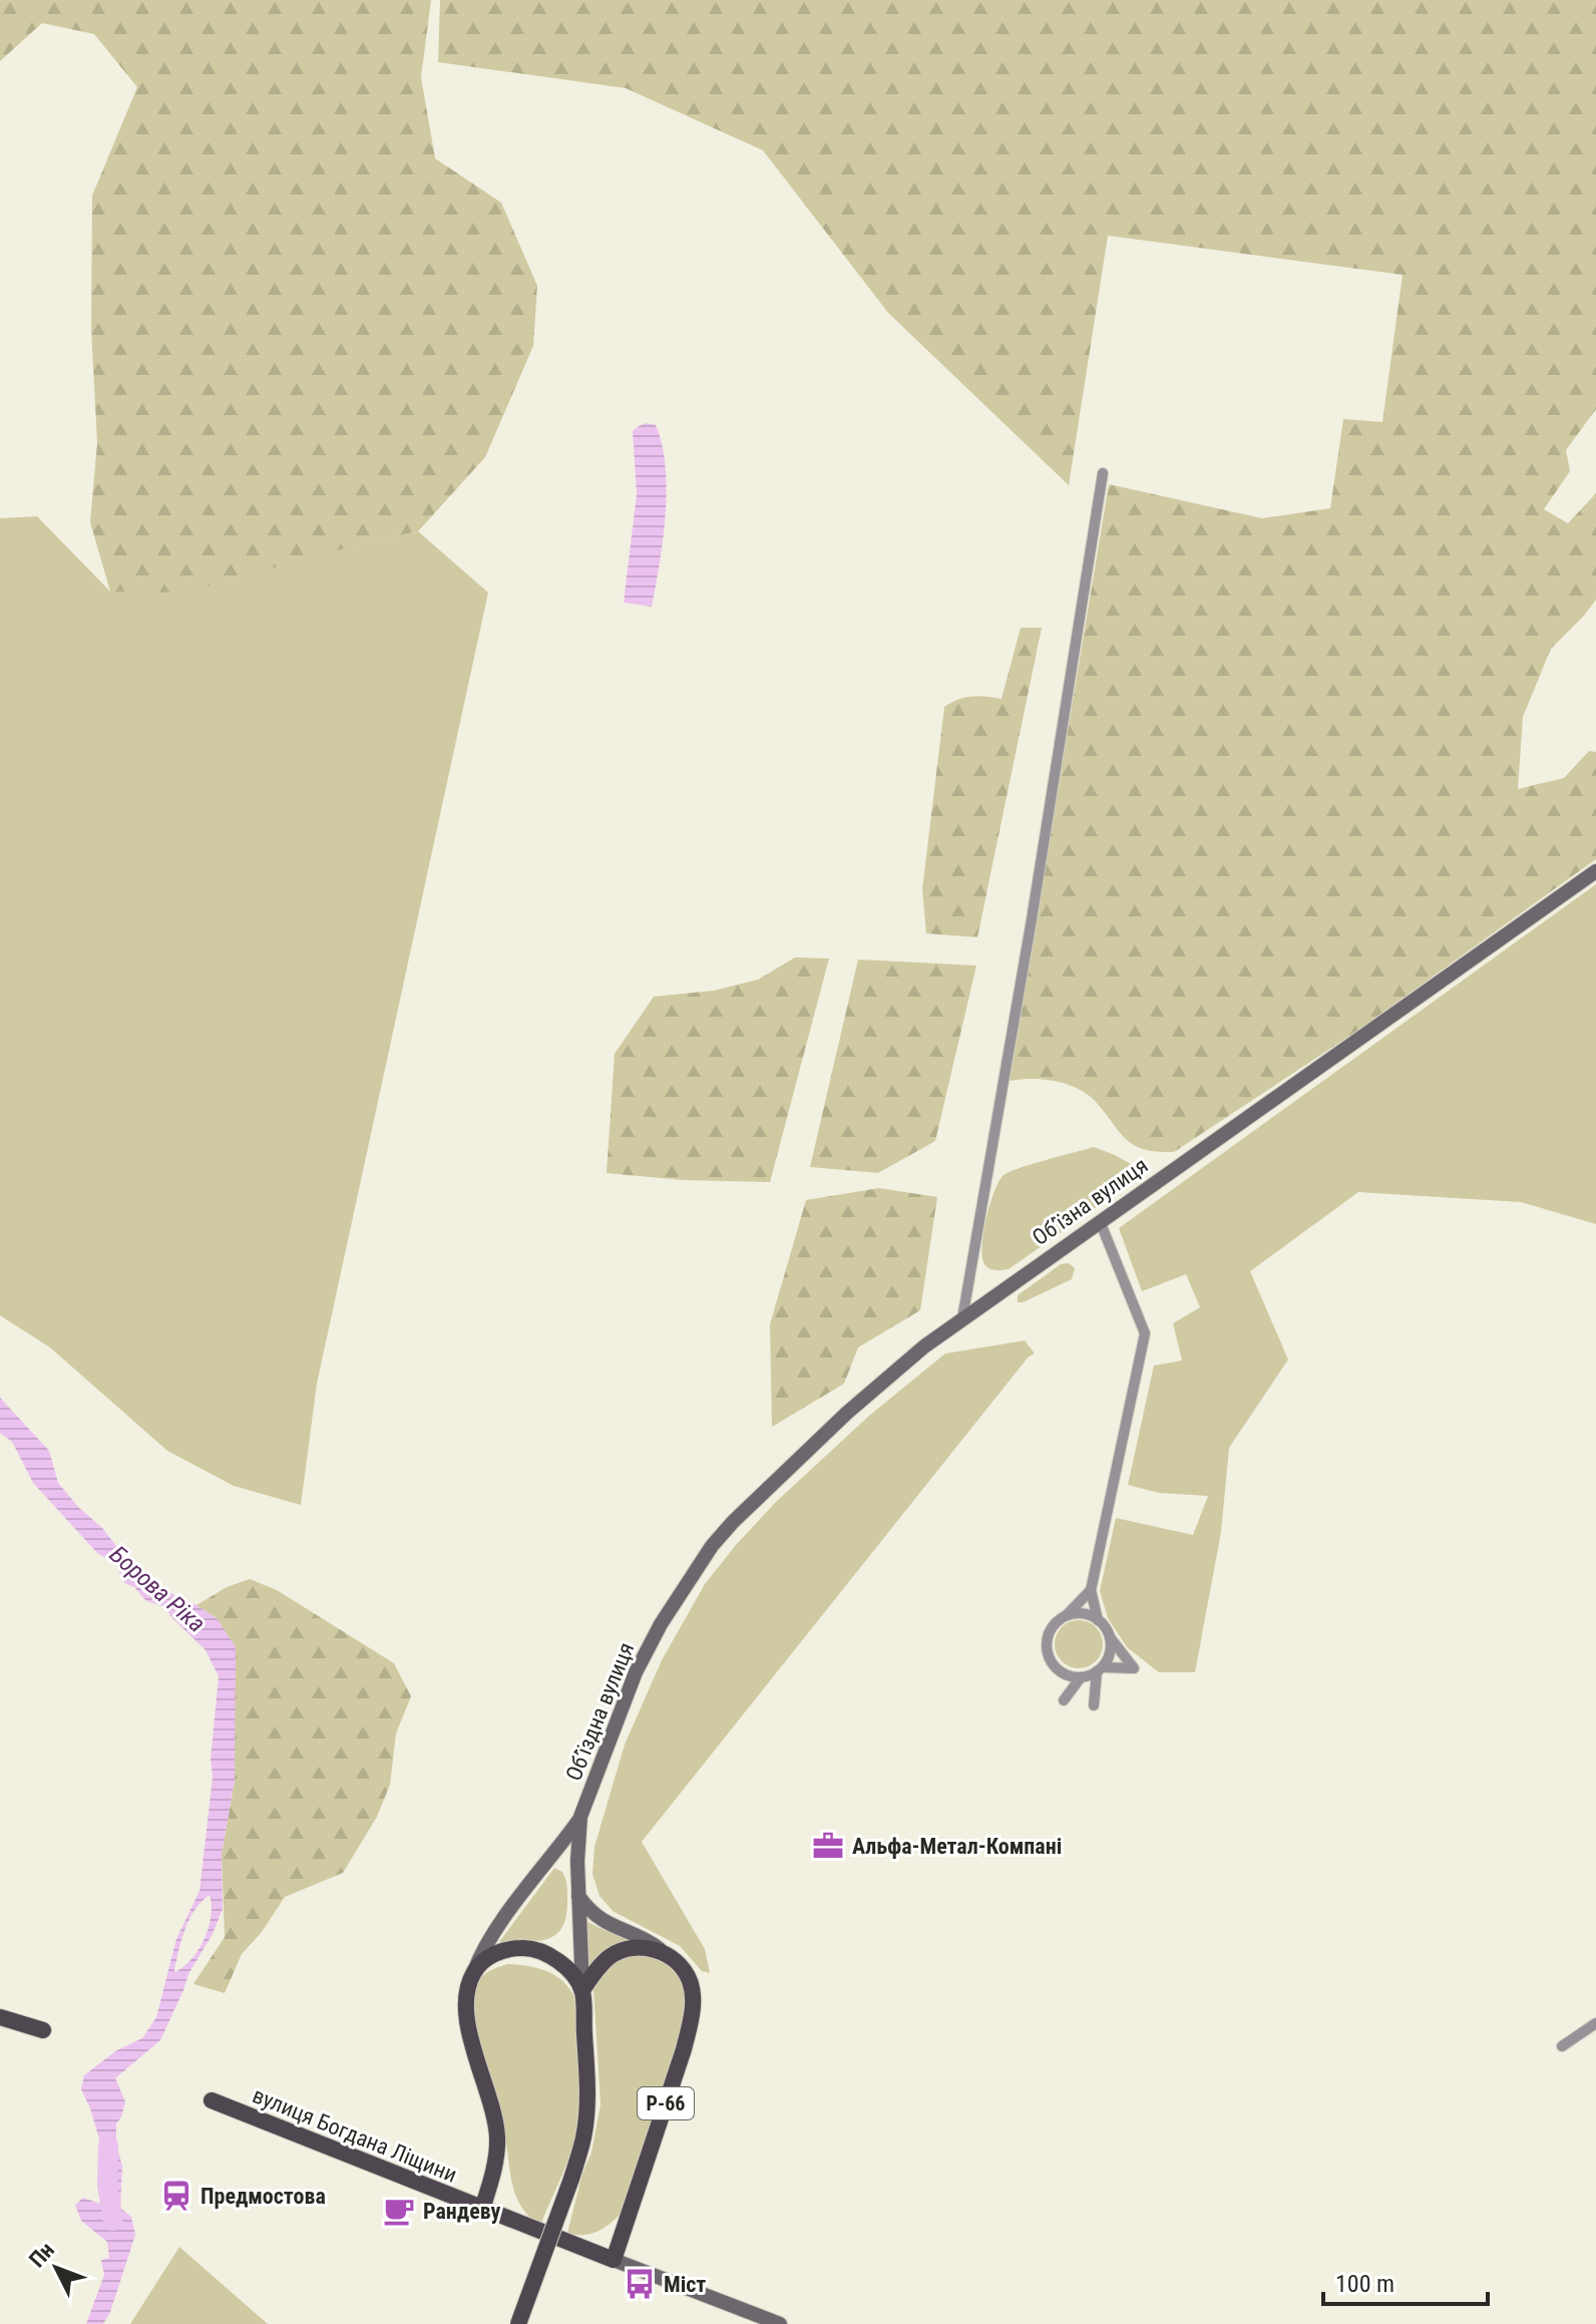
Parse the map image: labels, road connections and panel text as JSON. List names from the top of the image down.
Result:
{
  "streets": {
    "main road": [
      "Об’їзна вулиця",
      "Об’їздна вулиця",
      "Р-66",
      "вулиця Богдана Ліщини"
    ]
  },
  "crossings": [
    ["Об’їзна вулиця", "Об’їздна вулиця"],
    ["Р-66", "вулиця Богдана Ліщини"]
  ],
  "water": ["Борова Ріка"],
  "places": {
    "office": ["Альфа-Метал-Компані"],
    "station": ["Предмостова"],
    "cafe": ["Рандеву"],
    "bus stop": ["Міст"]
  },
  "scale_bar": "100 m",
  "north": "top left"
}
